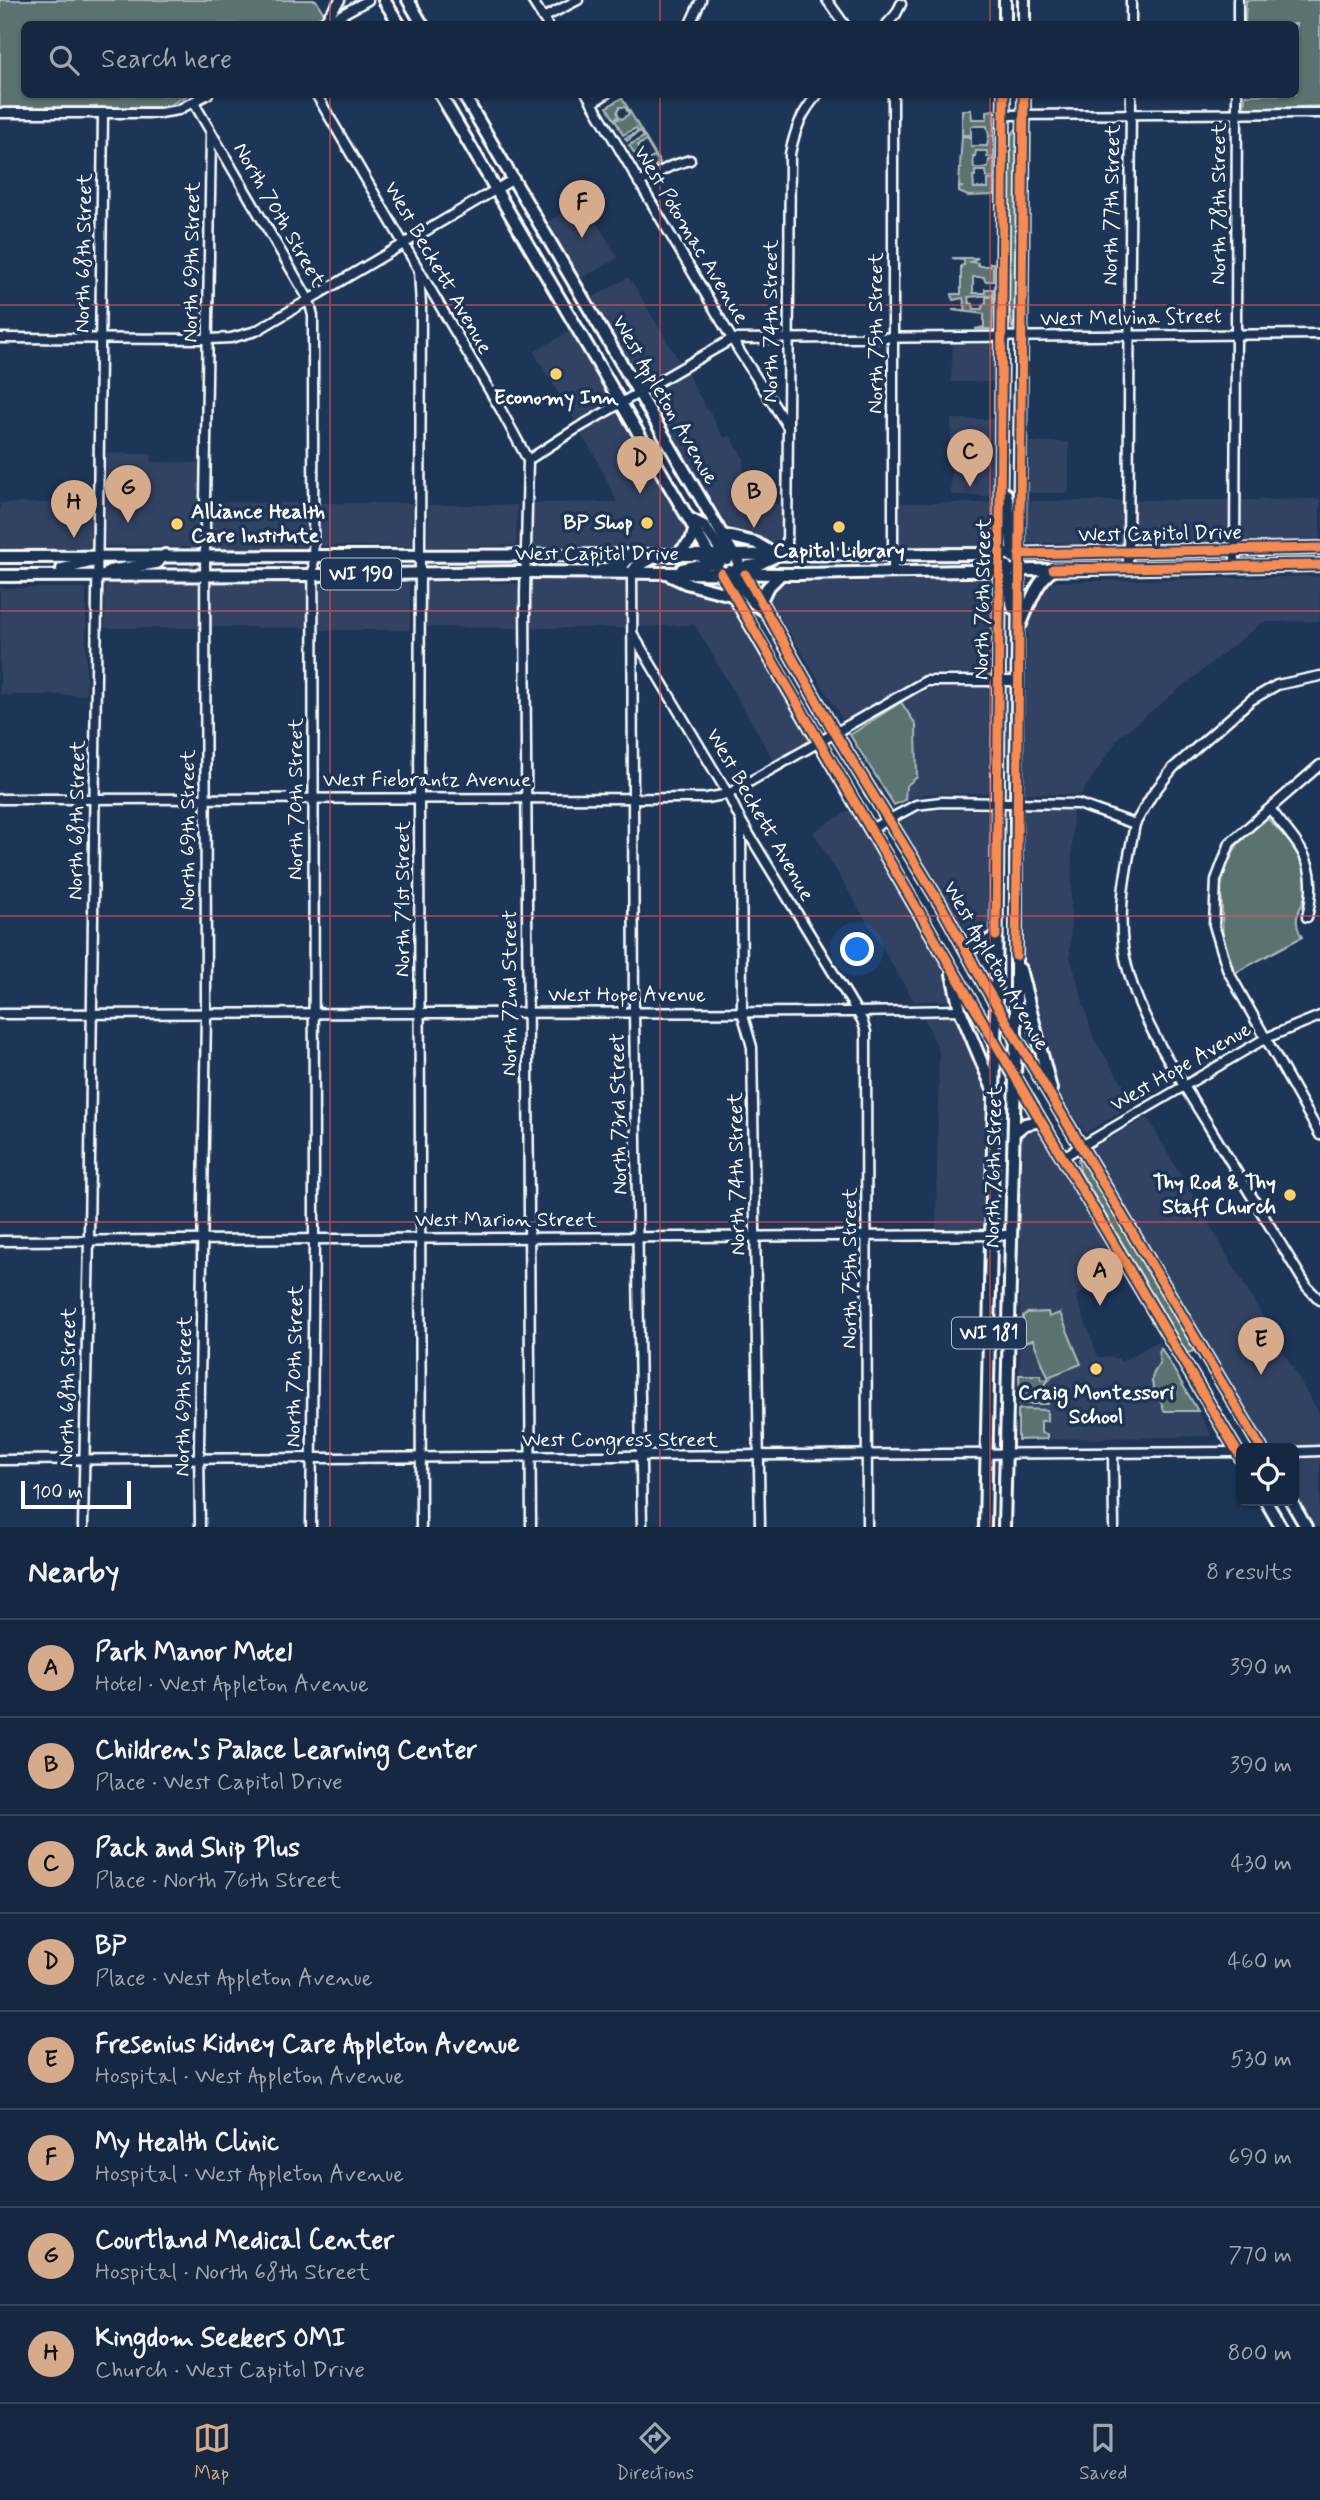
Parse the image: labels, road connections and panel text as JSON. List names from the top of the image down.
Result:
{
  "streets": {
    "main road": [
      "West Appleton Avenue",
      "West Capitol Drive",
      "WI 190",
      "North 76th Street",
      "WI 181"
    ],
    "street": [
      "North 78th Street",
      "North 77th Street",
      "North 70th Street",
      "West Potomac Avenue",
      "North 68th Street",
      "North 69th Street",
      "West Beckett Avenue",
      "West Melvina Street",
      "North 74th Street",
      "North 75th Street",
      "West Fiebrantz Avenue",
      "North 71st Street",
      "North 72nd Street",
      "West Hope Avenue",
      "North 73rd Street",
      "West Marion Street",
      "West Congress Street"
    ]
  },
  "crossings": [
    ["North 78th Street", "West Melvina Street"],
    ["North 78th Street", "West Capitol Drive"],
    ["North 77th Street", "West Melvina Street"],
    ["North 77th Street", "West Capitol Drive"],
    ["North 70th Street", "North 69th Street"],
    ["North 70th Street", "West Capitol Drive"],
    ["North 70th Street", "West Fiebrantz Avenue"],
    ["North 70th Street", "West Hope Avenue"],
    ["North 70th Street", "West Marion Street"],
    ["North 70th Street", "West Congress Street"],
    ["West Potomac Avenue", "West Melvina Street"],
    ["West Potomac Avenue", "North 74th Street"],
    ["North 68th Street", "West Capitol Drive"],
    ["North 68th Street", "West Fiebrantz Avenue"],
    ["North 68th Street", "West Hope Avenue"],
    ["North 68th Street", "West Marion Street"],
    ["North 68th Street", "West Congress Street"],
    ["North 69th Street", "West Capitol Drive"],
    ["North 69th Street", "West Fiebrantz Avenue"],
    ["North 69th Street", "West Hope Avenue"],
    ["North 69th Street", "West Marion Street"],
    ["North 69th Street", "West Congress Street"],
    ["West Beckett Avenue", "North 74th Street"],
    ["West Beckett Avenue", "North 75th Street"],
    ["West Beckett Avenue", "West Fiebrantz Avenue"],
    ["West Beckett Avenue", "North 71st Street"],
    ["West Beckett Avenue", "North 72nd Street"],
    ["West Beckett Avenue", "West Hope Avenue"],
    ["West Beckett Avenue", "North 73rd Street"],
    ["West Melvina Street", "North 74th Street"],
    ["West Melvina Street", "North 75th Street"],
    ["West Melvina Street", "North 76th Street"],
    ["North 74th Street", "West Capitol Drive"],
    ["North 74th Street", "West Hope Avenue"],
    ["North 74th Street", "West Marion Street"],
    ["North 74th Street", "West Congress Street"],
    ["North 75th Street", "West Capitol Drive"],
    ["North 75th Street", "West Hope Avenue"],
    ["North 75th Street", "West Marion Street"],
    ["North 75th Street", "West Congress Street"],
    ["West Appleton Avenue", "West Capitol Drive"],
    ["West Appleton Avenue", "North 76th Street"],
    ["West Appleton Avenue", "West Hope Avenue"],
    ["West Capitol Drive", "North 76th Street"],
    ["West Capitol Drive", "North 71st Street"],
    ["West Capitol Drive", "North 72nd Street"],
    ["West Capitol Drive", "North 73rd Street"],
    ["North 76th Street", "West Marion Street"],
    ["North 76th Street", "West Congress Street"],
    ["West Fiebrantz Avenue", "North 71st Street"],
    ["West Fiebrantz Avenue", "North 72nd Street"],
    ["West Fiebrantz Avenue", "North 73rd Street"],
    ["North 71st Street", "West Hope Avenue"],
    ["North 71st Street", "West Marion Street"],
    ["North 71st Street", "West Congress Street"],
    ["North 72nd Street", "West Hope Avenue"],
    ["North 72nd Street", "West Marion Street"],
    ["North 72nd Street", "West Congress Street"],
    ["West Hope Avenue", "North 73rd Street"],
    ["North 73rd Street", "West Marion Street"],
    ["North 73rd Street", "West Congress Street"]
  ],
  "places": [
    "Economy Inn",
    "BP Shop",
    "Alliance Health Care Institute",
    "Capitol Library",
    "Thy Rod & Thy Staff Church",
    "Craig Montessori School"
  ],
  "scale_bar": "100 m",
  "page": {
    "search": "Search here",
    "pins": [
      "F",
      "C",
      "D",
      "G",
      "B",
      "H",
      "A",
      "E"
    ],
    "scale": "100 m",
    "heading": ["Nearby", "8 results"],
    "list": [
      {
        "mark": "A",
        "name": "Park Manor Motel",
        "note": "Hotel · West Appleton Avenue",
        "value": "390 m"
      },
      {
        "mark": "B",
        "name": "Children's Palace Learning Center",
        "note": "Place · West Capitol Drive",
        "value": "390 m"
      },
      {
        "mark": "C",
        "name": "Pack and Ship Plus",
        "note": "Place · North 76th Street",
        "value": "430 m"
      },
      {
        "mark": "D",
        "name": "BP",
        "note": "Place · West Appleton Avenue",
        "value": "460 m"
      },
      {
        "mark": "E",
        "name": "Fresenius Kidney Care Appleton Avenue",
        "note": "Hospital · West Appleton Avenue",
        "value": "530 m"
      },
      {
        "mark": "F",
        "name": "My Health Clinic",
        "note": "Hospital · West Appleton Avenue",
        "value": "690 m"
      },
      {
        "mark": "G",
        "name": "Courtland Medical Center",
        "note": "Hospital · North 68th Street",
        "value": "770 m"
      },
      {
        "mark": "H",
        "name": "Kingdom Seekers OMI",
        "note": "Church · West Capitol Drive",
        "value": "800 m"
      }
    ],
    "nav": ["Map", "Directions", "Saved"]
  }
}
